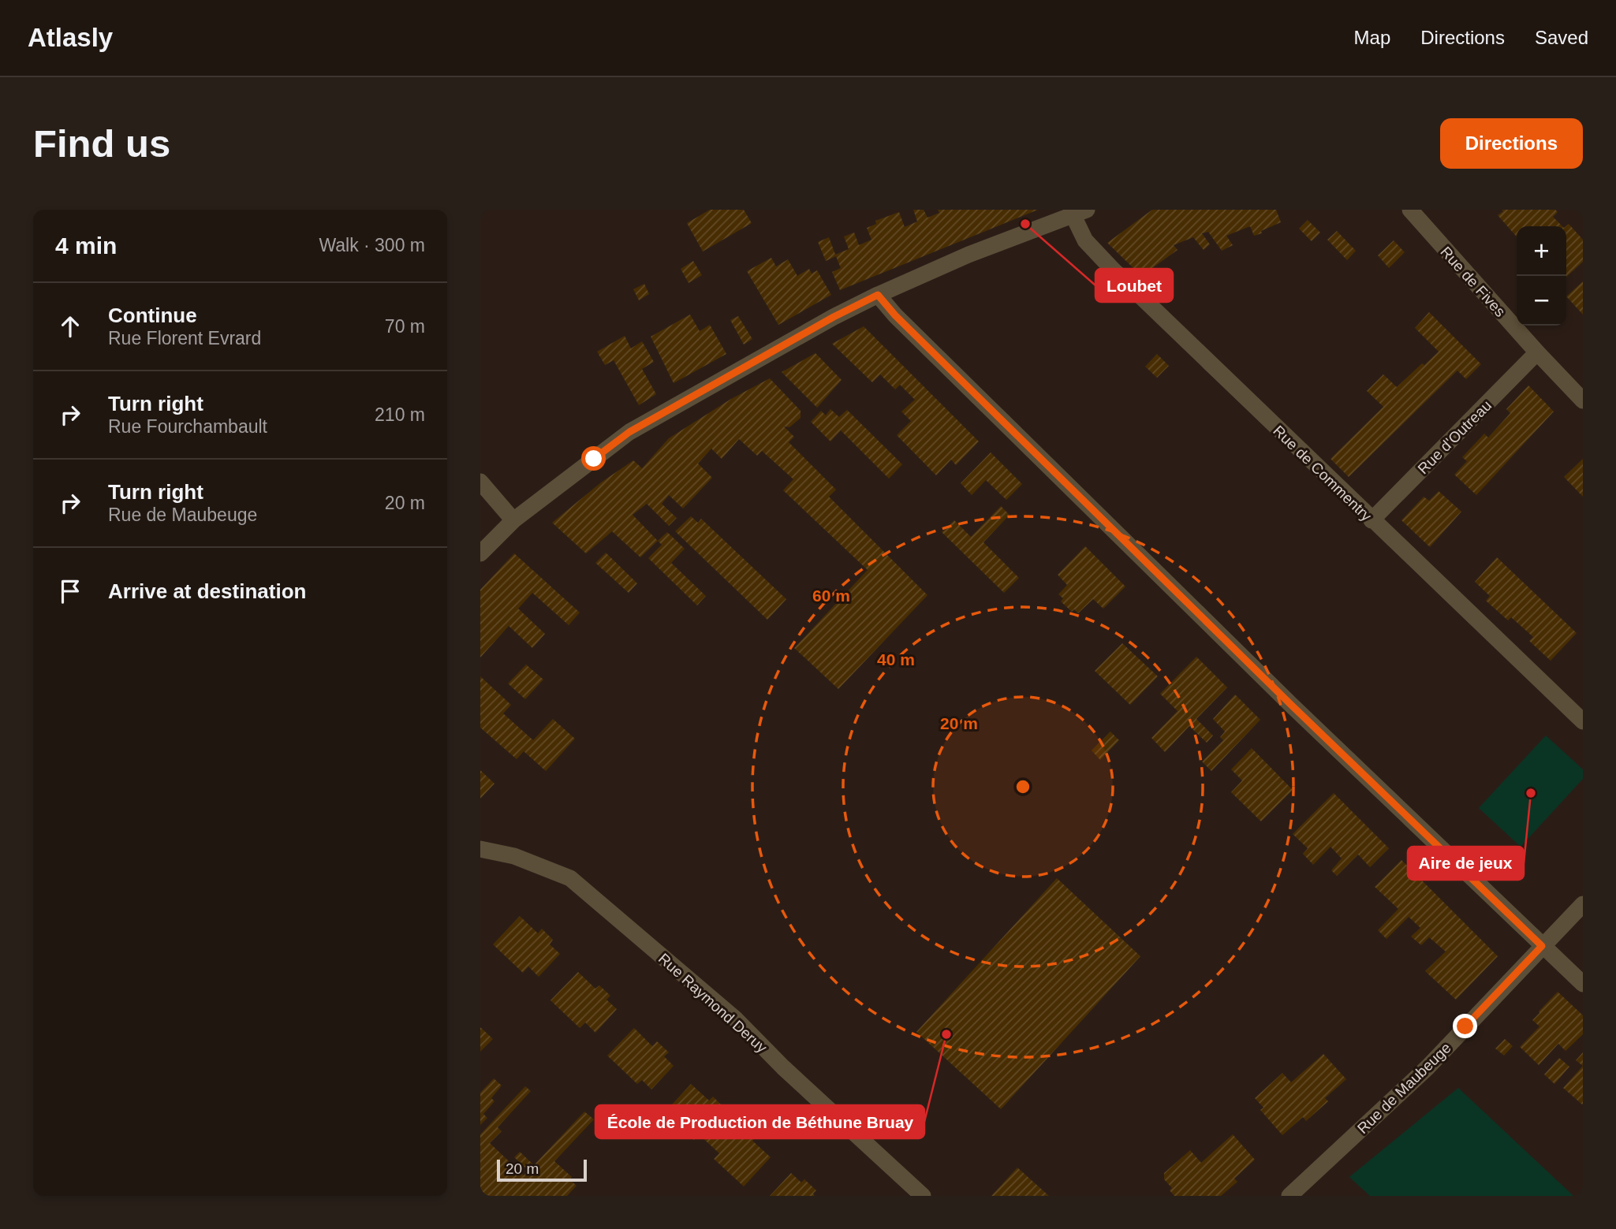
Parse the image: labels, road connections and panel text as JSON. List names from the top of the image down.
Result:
{
  "streets": {
    "street": [
      "Rue de Fives",
      "Rue d'Outreau",
      "Rue de Commentry",
      "Rue Raymond Deruy",
      "Rue de Maubeuge"
    ]
  },
  "crossings": [
    ["Rue de Fives", "Rue d'Outreau"],
    ["Rue d'Outreau", "Rue de Commentry"]
  ],
  "places": ["Loubet", "Aire de jeux", "École de Production de Béthune Bruay"],
  "scale_bar": "20 m",
  "page": {
    "header": "Atlasly",
    "nav": ["Map", "Directions", "Saved"],
    "buttons": "Directions",
    "title": "Find us",
    "heading": ["4 min", "Walk · 300 m"],
    "map_buttons": ["+", "−"],
    "list": [
      ["Continue", "Rue Florent Evrard", "70 m"],
      ["Turn right", "Rue Fourchambault", "210 m"],
      ["Turn right", "Rue de Maubeuge", "20 m"],
      "Arrive at destination"
    ],
    "scale": "20 m"
  },
  "rings": ["60 m", "40 m", "20 m"]
}
